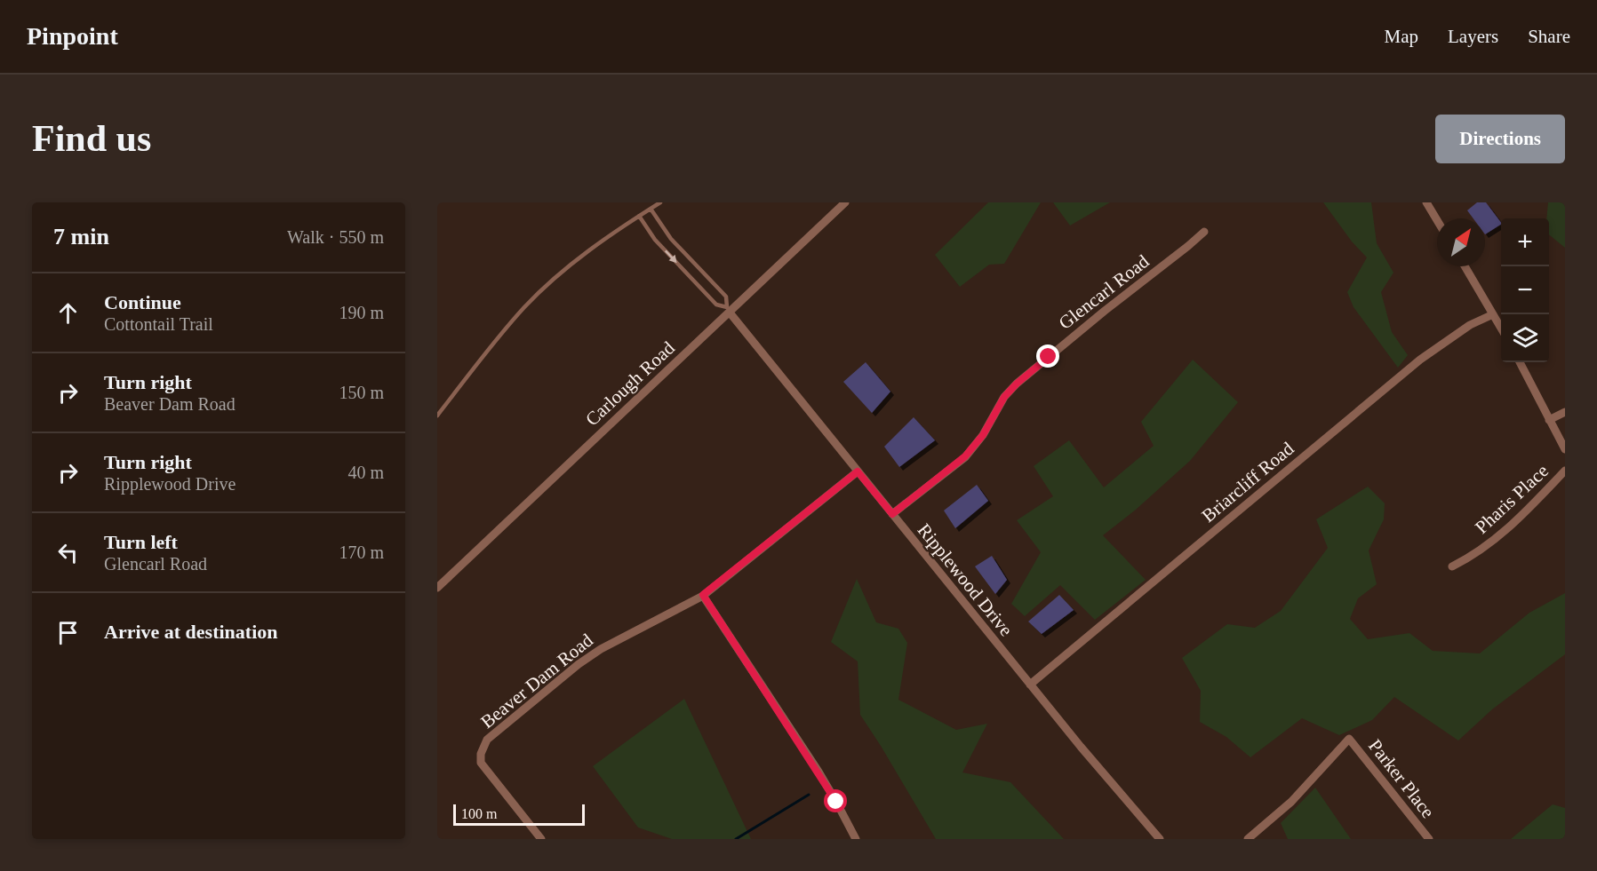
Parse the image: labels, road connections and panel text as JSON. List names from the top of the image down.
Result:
{
  "streets": {
    "street": [
      "Glencarl Road",
      "Carlough Road",
      "Briarcliff Road",
      "Pharis Place",
      "Ripplewood Drive",
      "Beaver Dam Road",
      "Parker Place"
    ]
  },
  "crossings": [
    ["Glencarl Road", "Ripplewood Drive"],
    ["Carlough Road", "Ripplewood Drive"],
    ["Briarcliff Road", "Ripplewood Drive"],
    ["Ripplewood Drive", "Beaver Dam Road"]
  ],
  "scale_bar": "100 m",
  "north": "top right",
  "page": {
    "header": "Pinpoint",
    "nav": ["Map", "Layers", "Share"],
    "buttons": "Directions",
    "title": "Find us",
    "heading": ["7 min", "Walk · 550 m"],
    "map_buttons": ["+", "−"],
    "list": [
      ["Continue", "Cottontail Trail", "190 m"],
      ["Turn right", "Beaver Dam Road", "150 m"],
      ["Turn right", "Ripplewood Drive", "40 m"],
      ["Turn left", "Glencarl Road", "170 m"],
      "Arrive at destination"
    ],
    "scale": "100 m"
  }
}
